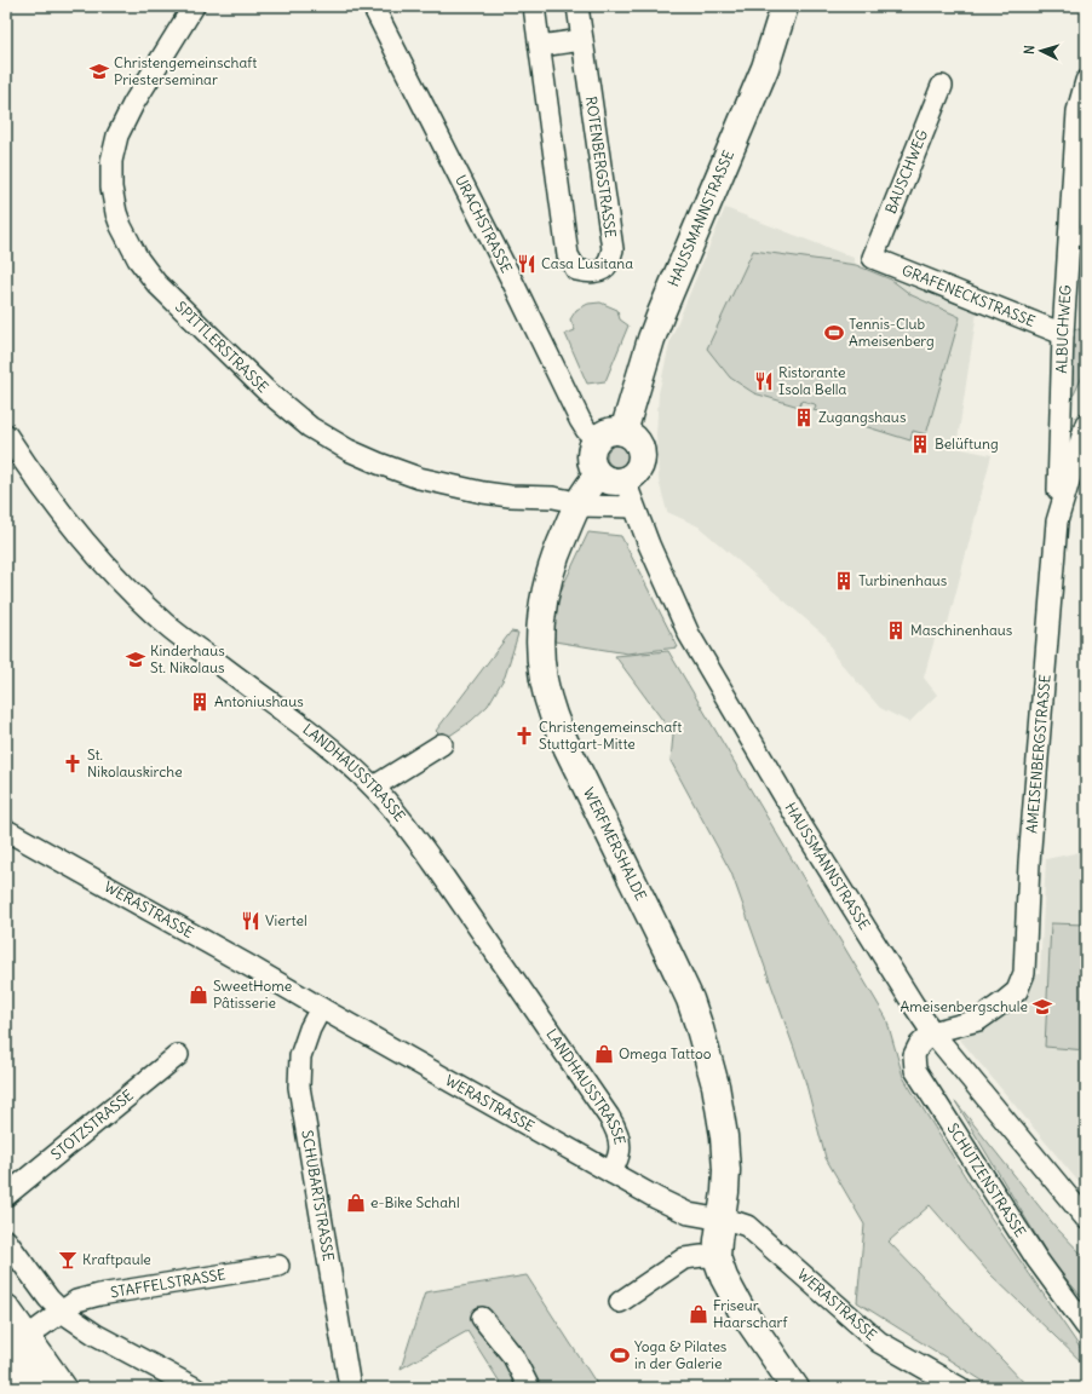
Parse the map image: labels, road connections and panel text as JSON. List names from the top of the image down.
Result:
{
  "streets": {
    "street": [
      "ROTENBERGSTRASSE",
      "BAUSCHWEG",
      "HAUSSMANNSTRASSE",
      "URACHSTRASSE",
      "GRAFENECKSTRASSE",
      "ALBUCHWEG",
      "SPITTLERSTRASSE",
      "AMEISENBERGSTRASSE",
      "LANDHAUSSTRASSE",
      "WERFMERSHALDE",
      "WERASTRASSE",
      "STOTZSTRASSE",
      "SCHÜTZENSTRASSE",
      "SCHUBARTSTRASSE",
      "STAFFELSTRASSE"
    ]
  },
  "crossings": [
    ["BAUSCHWEG", "GRAFENECKSTRASSE"],
    ["HAUSSMANNSTRASSE", "URACHSTRASSE"],
    ["HAUSSMANNSTRASSE", "SPITTLERSTRASSE"],
    ["HAUSSMANNSTRASSE", "AMEISENBERGSTRASSE"],
    ["HAUSSMANNSTRASSE", "WERFMERSHALDE"],
    ["HAUSSMANNSTRASSE", "SCHÜTZENSTRASSE"],
    ["URACHSTRASSE", "WERFMERSHALDE"],
    ["GRAFENECKSTRASSE", "ALBUCHWEG"],
    ["ALBUCHWEG", "AMEISENBERGSTRASSE"],
    ["SPITTLERSTRASSE", "WERFMERSHALDE"],
    ["AMEISENBERGSTRASSE", "SCHÜTZENSTRASSE"],
    ["LANDHAUSSTRASSE", "WERASTRASSE"],
    ["WERFMERSHALDE", "WERASTRASSE"],
    ["WERASTRASSE", "SCHUBARTSTRASSE"]
  ],
  "places": {
    "school or university": ["Christengemeinschaft Priesterseminar", "Kinderhaus St. Nikolaus", "Ameisenbergschule"],
    "restaurant": ["Casa Lusitana", "Ristorante Isola Bella", "Viertel"],
    "sports": ["Tennis-Club Ameisenberg", "Yoga & Pilates in der Galerie"],
    "building": [
      "Zugangshaus",
      "Belüftung",
      "Turbinenhaus",
      "Maschinenhaus",
      "Antoniushaus"
    ],
    "church": ["Christengemeinschaft Stuttgart-Mitte", "St. Nikolauskirche"],
    "shop": [
      "SweetHome Pâtisserie",
      "Omega Tattoo",
      "e-Bike Schahl",
      "Friseur Haarscharf"
    ],
    "bar": ["Kraftpaule"]
  },
  "north": "left"
}
